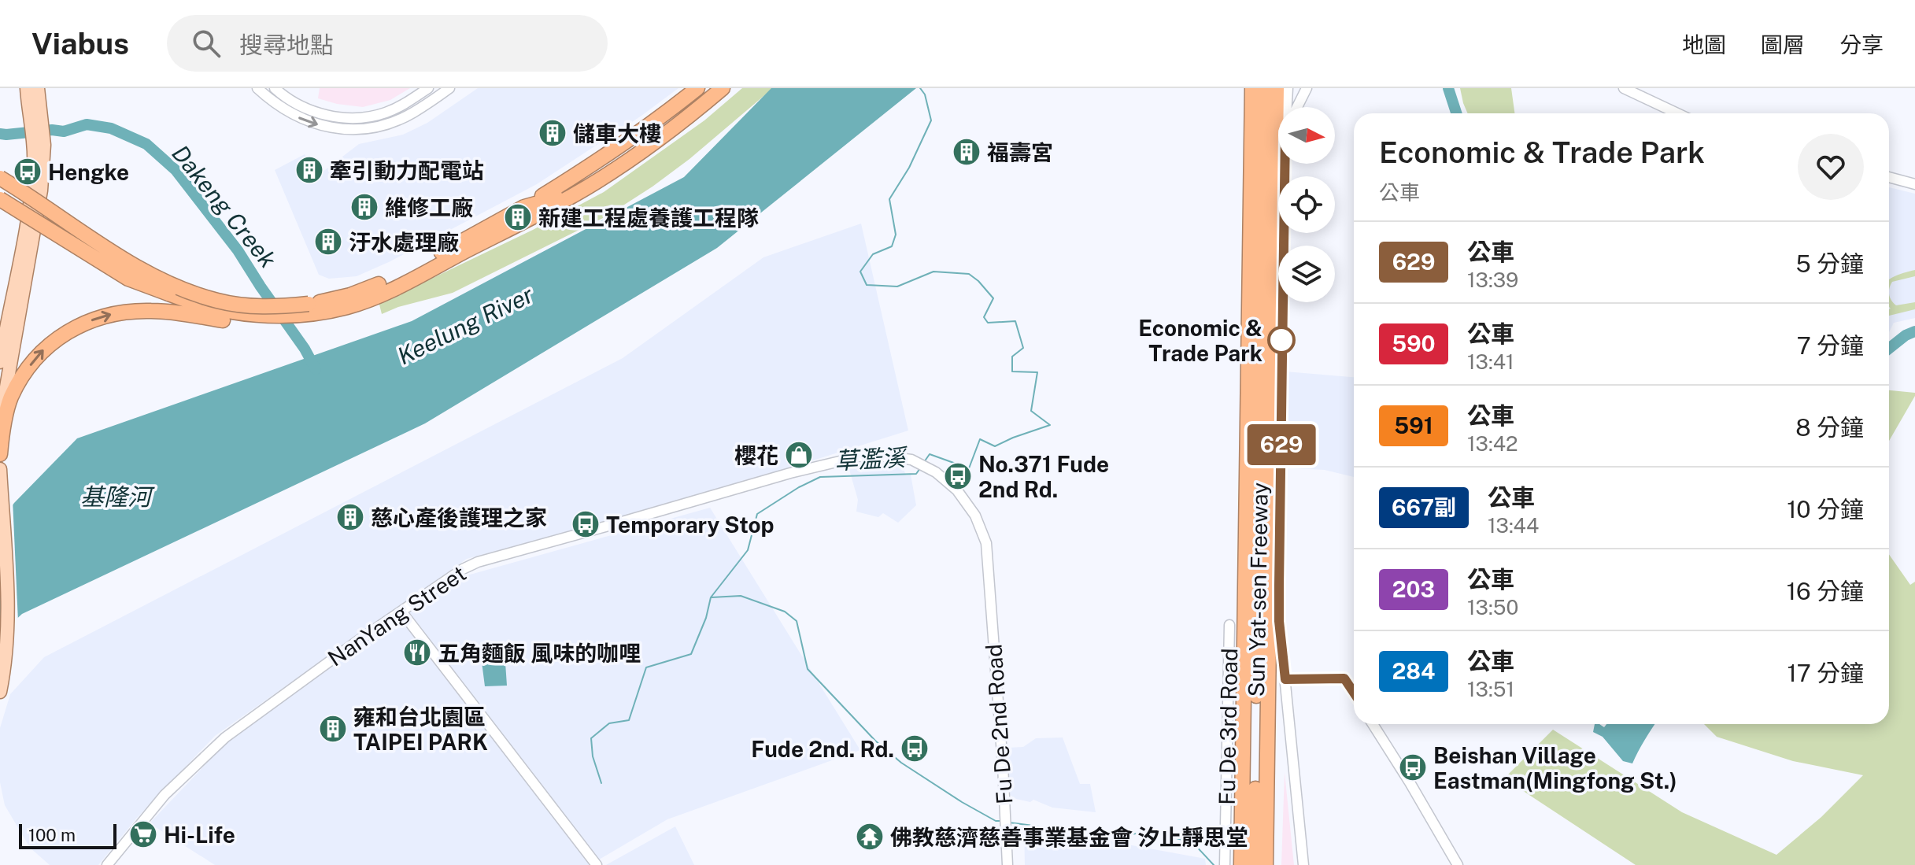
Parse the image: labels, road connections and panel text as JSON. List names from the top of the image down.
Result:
{
  "streets": {
    "highway": ["Sun Yat-sen Freeway"],
    "street": ["NanYang Street", "Fu De 2nd Road", "Fu De 3rd Road"]
  },
  "crossings": [
    ["NanYang Street", "Fu De 2nd Road"]
  ],
  "water": [
    "Dakeng Creek",
    "Keelung River",
    "草濫溪",
    "基隆河"
  ],
  "places": {
    "building": [
      "儲車大樓",
      "福壽宮",
      "牽引動力配電站",
      "維修工廠",
      "新建工程處養護工程隊",
      "汙水處理廠",
      "慈心產後護理之家",
      "雍和台北園區 TAIPEI PARK"
    ],
    "bus stop": [
      "Hengke",
      "No.371 Fude 2nd Rd.",
      "Temporary Stop",
      "Fude 2nd. Rd.",
      "Beishan Village Eastman(Mingfong St.)"
    ],
    "other": ["Economic & Trade Park"],
    "shop": ["櫻花"],
    "restaurant": ["五角麵飯 風味的咖哩"],
    "supermarket": ["Hi-Life"],
    "temple": ["佛教慈濟慈善事業基金會 汐止靜思堂"]
  },
  "lines": ["bus line 629"],
  "scale_bar": "100 m",
  "north": "right",
  "page": {
    "header": "Viabus",
    "search": "搜尋地點",
    "nav": ["地圖", "圖層", "分享"],
    "on_map": "629",
    "heading": ["Economic & Trade Park", "公車"],
    "list": [
      {
        "mark": "629",
        "name": "公車",
        "note": "13:39",
        "value": "5 分鐘"
      },
      {
        "mark": "590",
        "name": "公車",
        "note": "13:41",
        "value": "7 分鐘"
      },
      {
        "mark": "591",
        "name": "公車",
        "note": "13:42",
        "value": "8 分鐘"
      },
      {
        "mark": "667副",
        "name": "公車",
        "note": "13:44",
        "value": "10 分鐘"
      },
      {
        "mark": "203",
        "name": "公車",
        "note": "13:50",
        "value": "16 分鐘"
      },
      {
        "mark": "284",
        "name": "公車",
        "note": "13:51",
        "value": "17 分鐘"
      }
    ],
    "scale": "100 m"
  }
}
